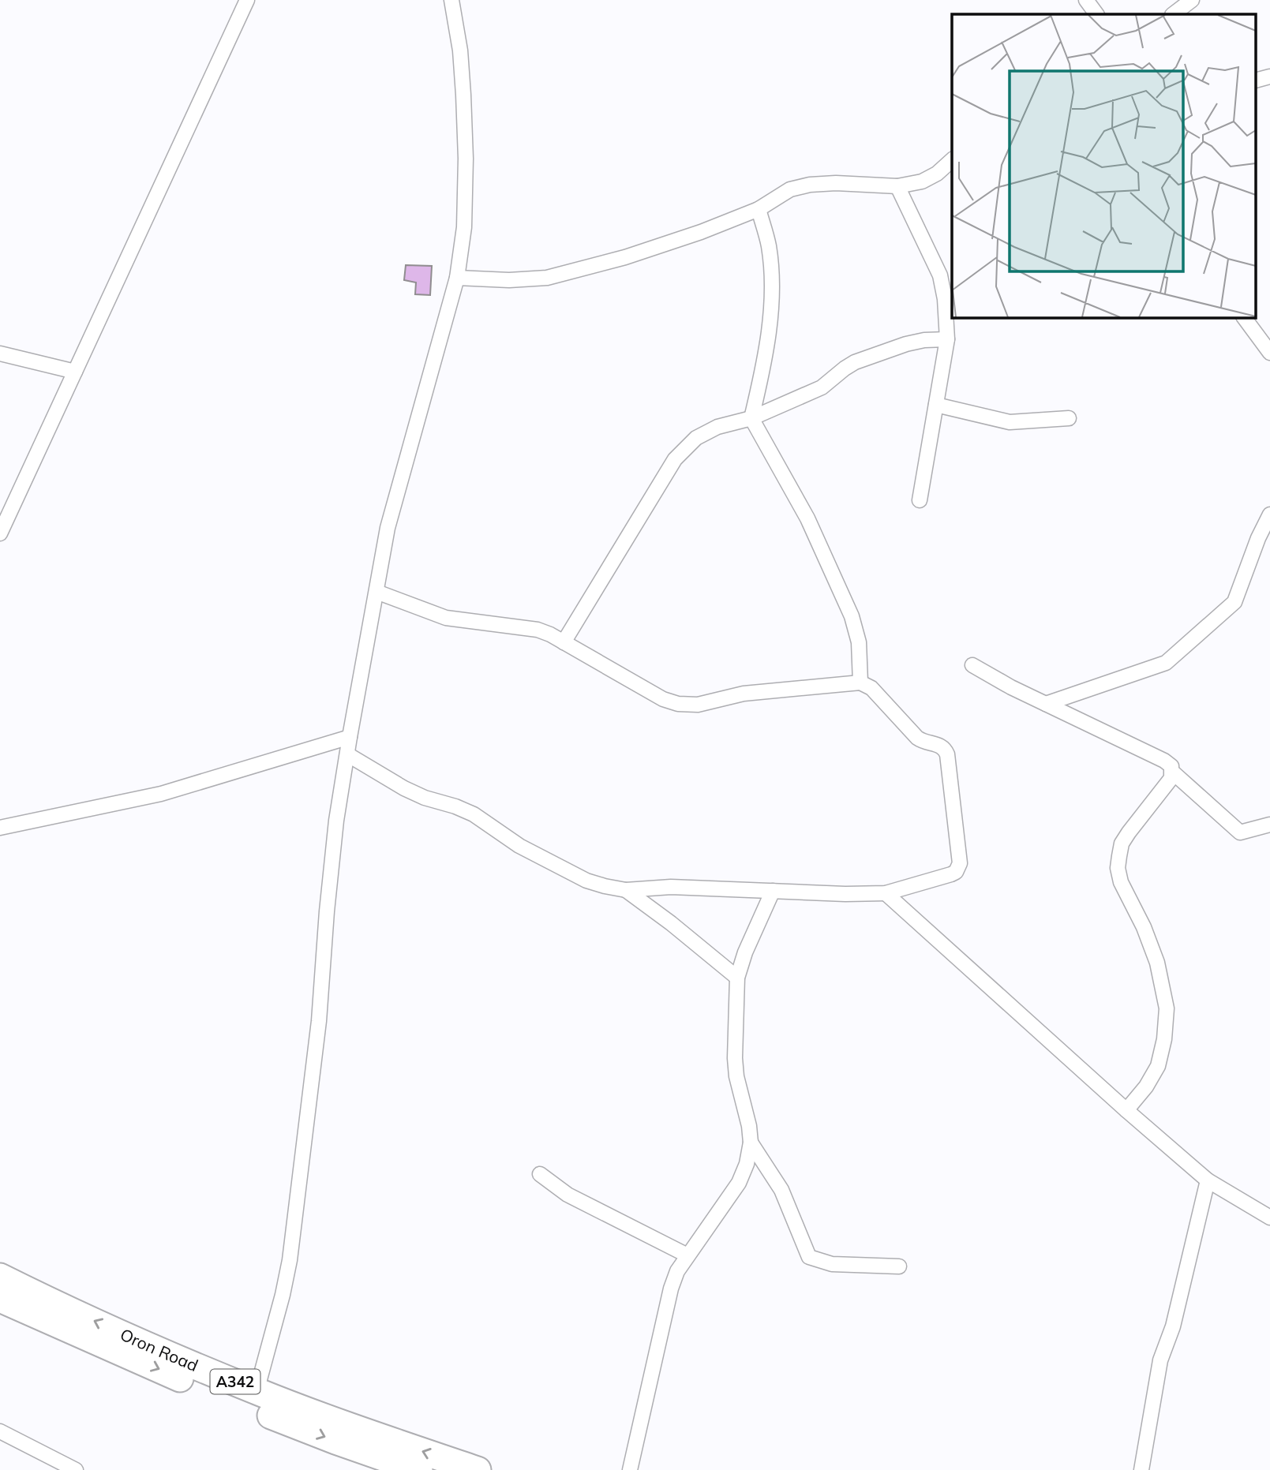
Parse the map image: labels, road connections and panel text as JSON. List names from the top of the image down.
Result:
{
  "streets": {
    "highway": ["Oron Road", "A342"]
  }
}
